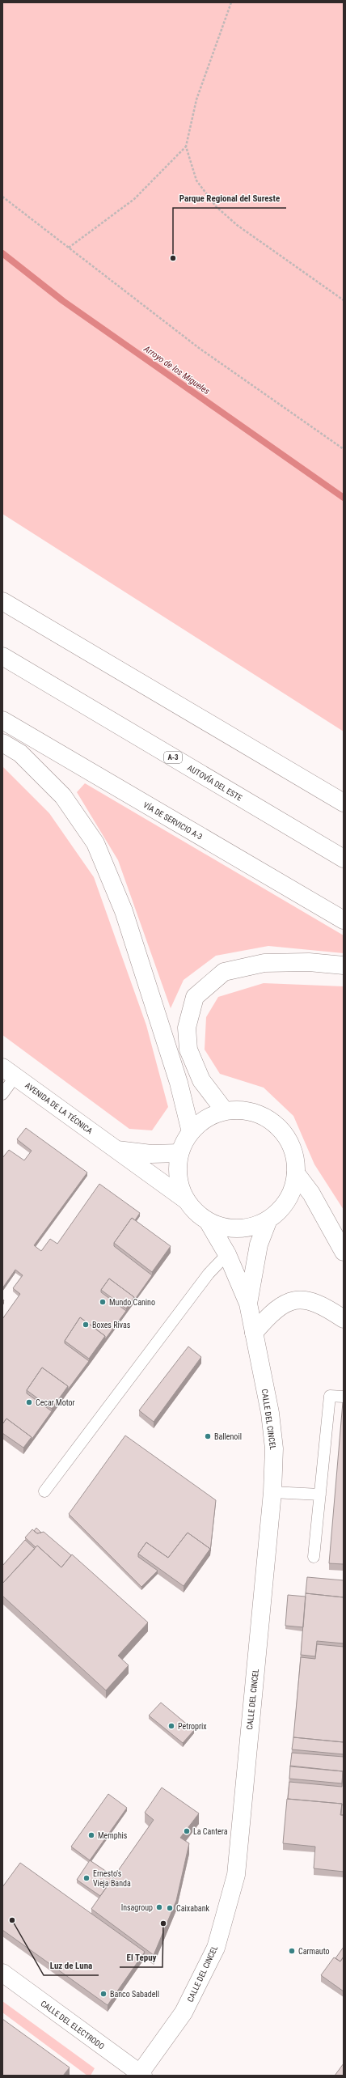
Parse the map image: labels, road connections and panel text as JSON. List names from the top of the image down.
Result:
{
  "streets": {
    "main road": [
      "A-3",
      "AUTOVÍA DEL ESTE",
      "VÍA DE SERVICIO A-3",
      "AVENIDA DE LA TÉCNICA",
      "CALLE DEL CINCEL",
      "CALLE DEL ELECTRODO"
    ]
  },
  "crossings": [
    ["CALLE DEL CINCEL", "CALLE DEL ELECTRODO"]
  ],
  "water": ["Arroyo de los Migueles"],
  "places": [
    "Parque Regional del Sureste",
    "Mundo Canino",
    "Boxes Rivas",
    "Cecar Motor",
    "Ballenoil",
    "Petroprix",
    "La Cantera",
    "Memphis",
    "Ernesto's Vieja Banda",
    "Insagroup",
    "Caixabank",
    "Luz de Luna",
    "El Tepuy",
    "Carmauto",
    "Banco Sabadell"
  ]
}
